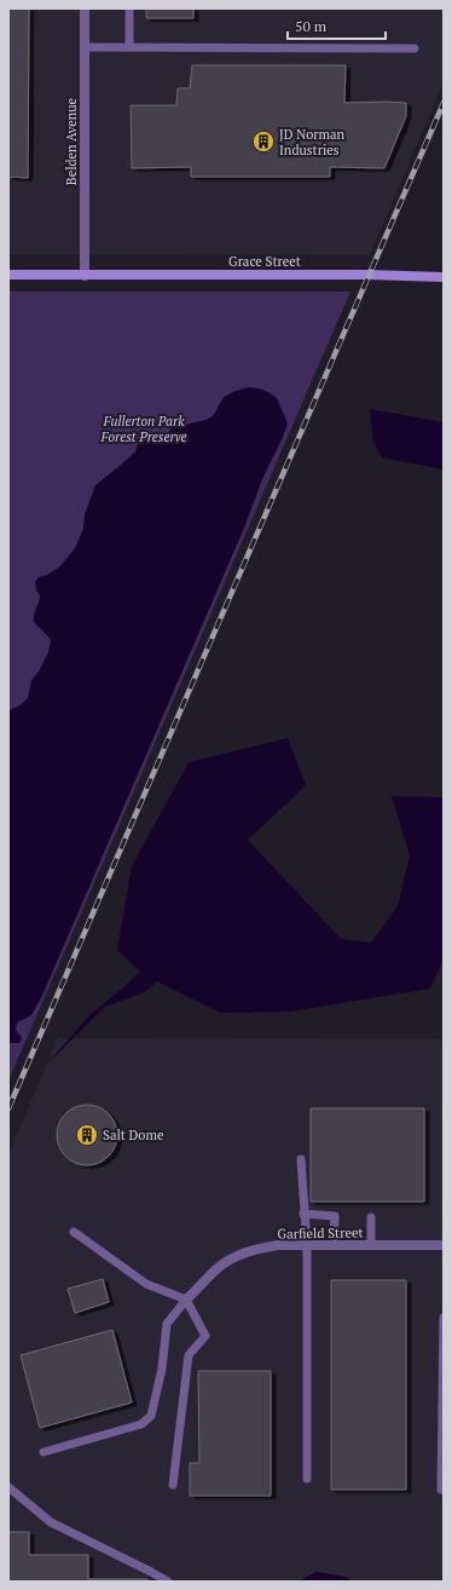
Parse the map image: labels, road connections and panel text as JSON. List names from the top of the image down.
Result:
{
  "streets": {
    "street": ["Belden Avenue", "Grace Street", "Garfield Street"]
  },
  "crossings": [
    ["Belden Avenue", "Grace Street"]
  ],
  "parks": ["Fullerton Park Forest Preserve"],
  "places": {
    "building": ["JD Norman Industries", "Salt Dome"]
  },
  "scale_bar": "50 m"
}
